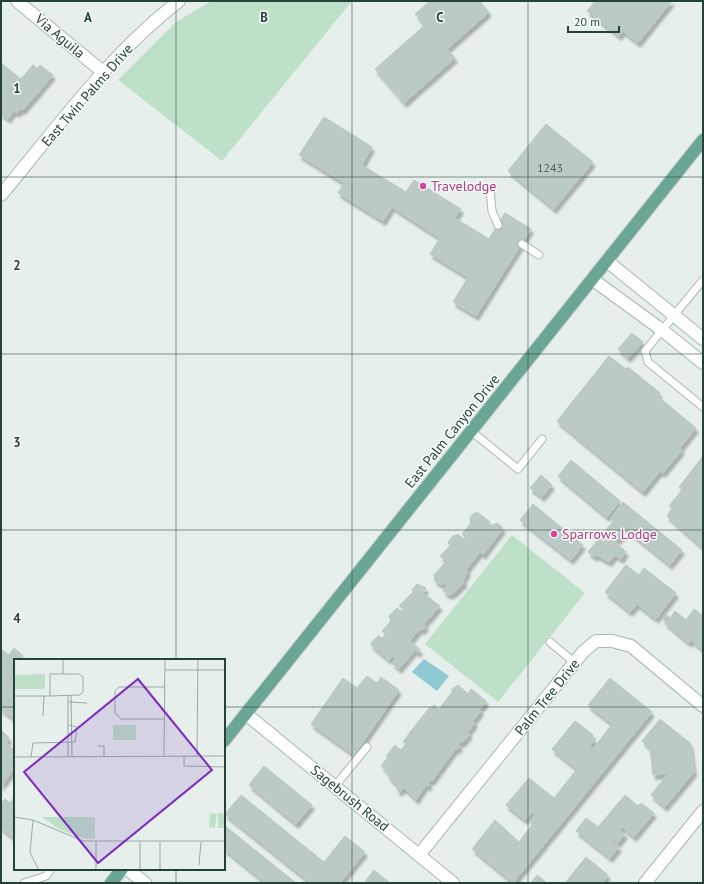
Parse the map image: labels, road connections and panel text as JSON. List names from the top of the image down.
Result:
{
  "streets": {
    "main road": ["East Palm Canyon Drive"],
    "street": [
      "Via Aguila",
      "East Twin Palms Drive",
      "Palm Tree Drive",
      "Sagebrush Road"
    ]
  },
  "crossings": [
    ["Via Aguila", "East Twin Palms Drive"],
    ["East Palm Canyon Drive", "Sagebrush Road"],
    ["Palm Tree Drive", "Sagebrush Road"]
  ],
  "places": ["Travelodge", "Sparrows Lodge"],
  "house_numbers": ["1243"],
  "scale_bar": "20 m",
  "grid": {
    "columns": ["A", "B", "C"],
    "rows": [
      "1",
      "2",
      "3",
      "4"
    ]
  }
}
